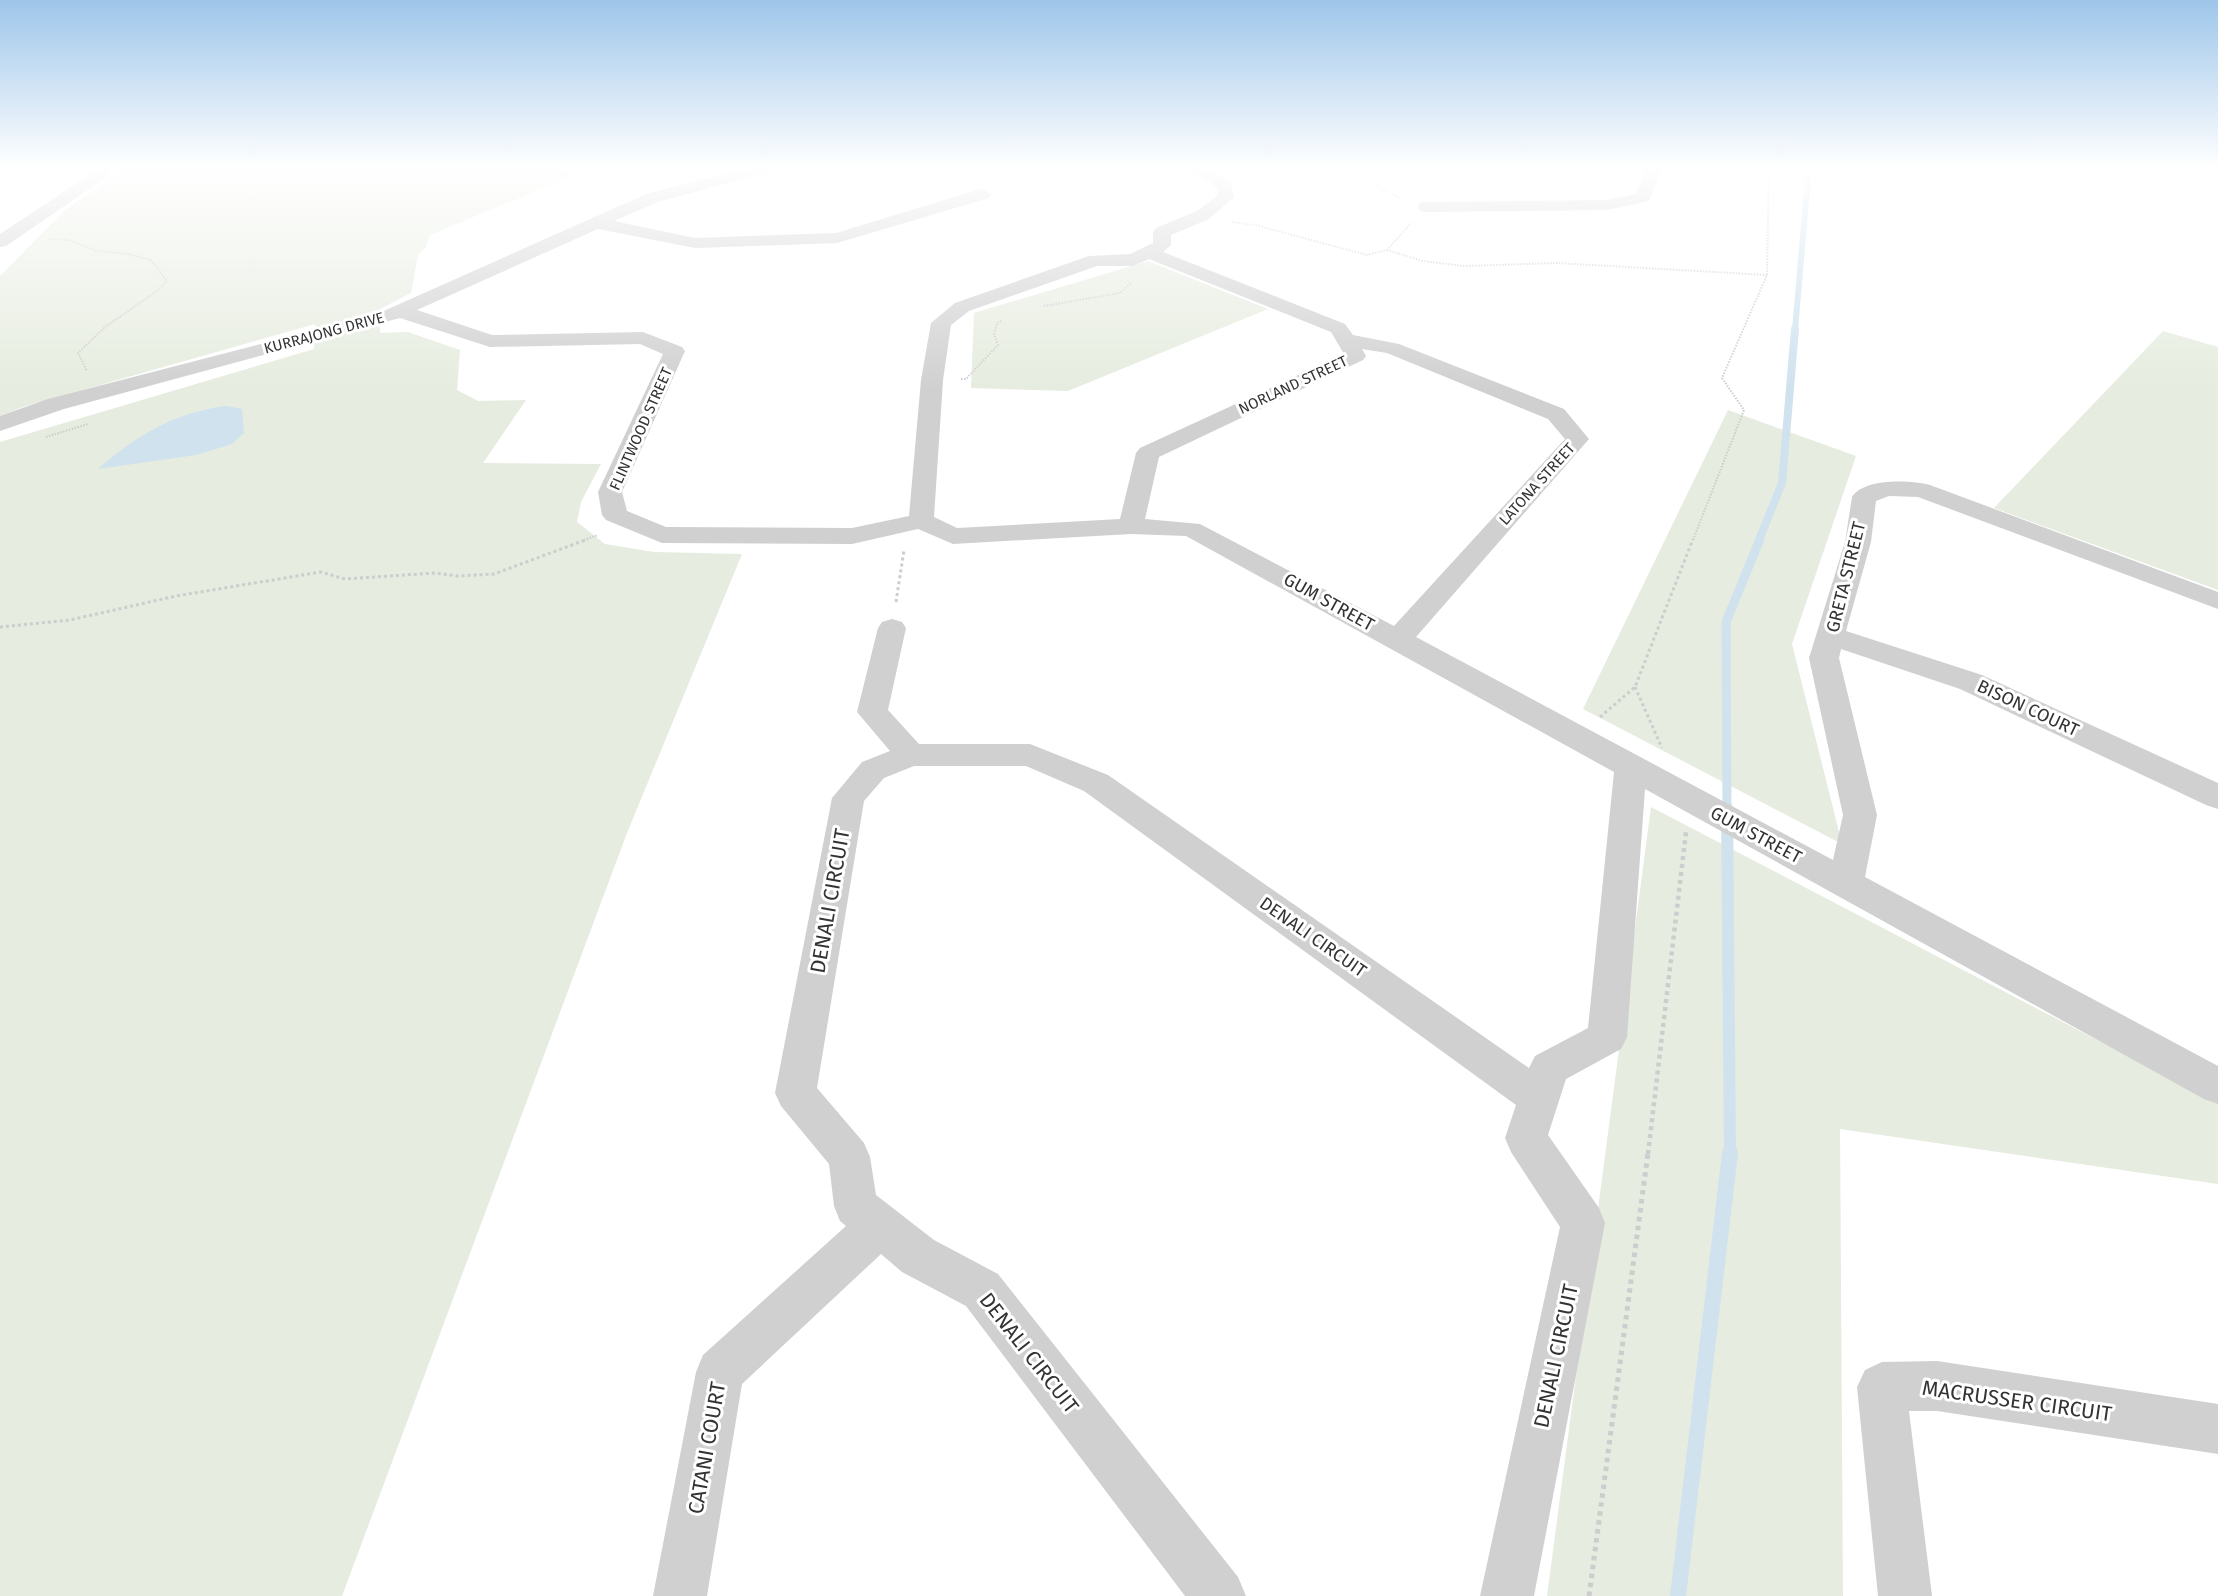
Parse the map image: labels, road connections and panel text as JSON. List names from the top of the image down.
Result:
{
  "streets": {
    "street": [
      "KURRAJONG DRIVE",
      "NORLAND STREET",
      "FLINTWOOD STREET",
      "LATONA STREET",
      "GRETA STREET",
      "GUM STREET",
      "BISON COURT",
      "DENALI CIRCUIT",
      "MACRUSSER CIRCUIT",
      "CATANI COURT"
    ]
  },
  "crossings": [
    ["KURRAJONG DRIVE", "FLINTWOOD STREET"],
    ["NORLAND STREET", "LATONA STREET"],
    ["NORLAND STREET", "GUM STREET"],
    ["FLINTWOOD STREET", "GUM STREET"],
    ["LATONA STREET", "GUM STREET"],
    ["GRETA STREET", "GUM STREET"],
    ["GRETA STREET", "BISON COURT"],
    ["GUM STREET", "DENALI CIRCUIT"],
    ["DENALI CIRCUIT", "CATANI COURT"]
  ]
}
